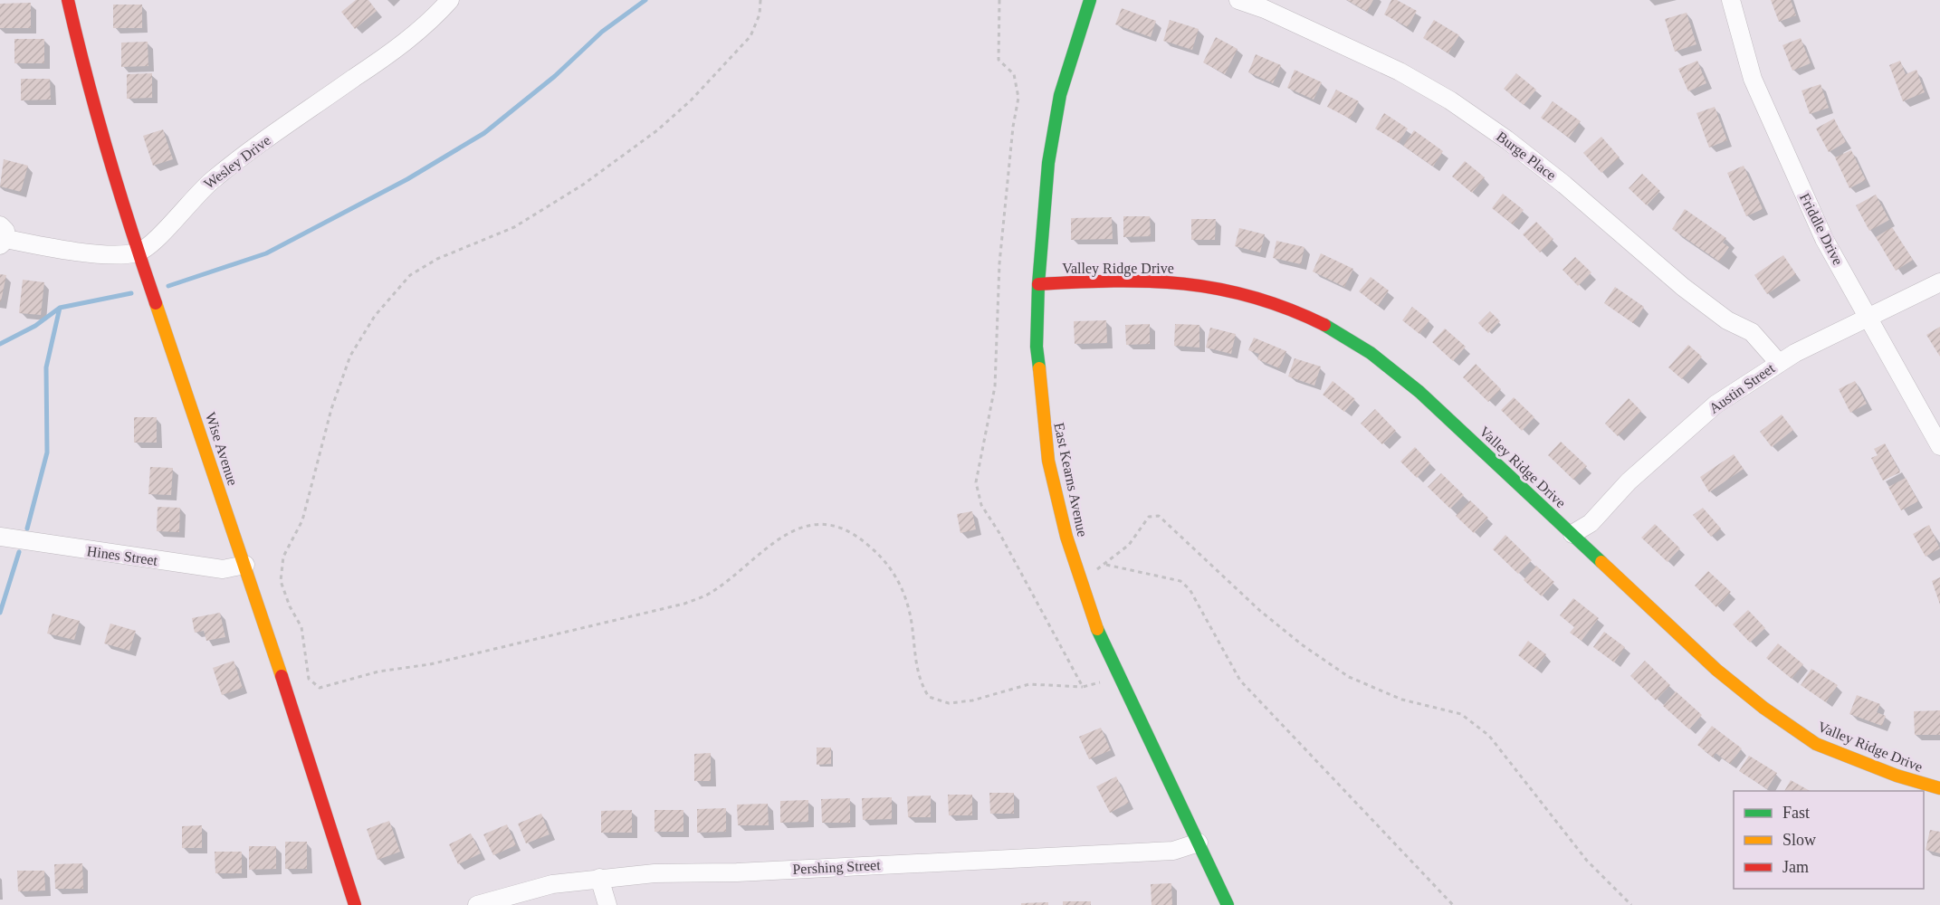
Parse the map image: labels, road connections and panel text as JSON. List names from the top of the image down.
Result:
{
  "streets": {
    "street": [
      "Burge Place",
      "Wesley Drive",
      "Friddle Drive",
      "Valley Ridge Drive",
      "Austin Street",
      "Wise Avenue",
      "East Kearns Avenue",
      "Hines Street",
      "Pershing Street"
    ]
  },
  "crossings": [
    ["Burge Place", "Austin Street"],
    ["Wesley Drive", "Wise Avenue"],
    ["Friddle Drive", "Austin Street"],
    ["Valley Ridge Drive", "Austin Street"],
    ["Valley Ridge Drive", "East Kearns Avenue"],
    ["Wise Avenue", "Hines Street"],
    ["East Kearns Avenue", "Pershing Street"]
  ],
  "legend": ["Fast", "Slow", "Jam"]
}
